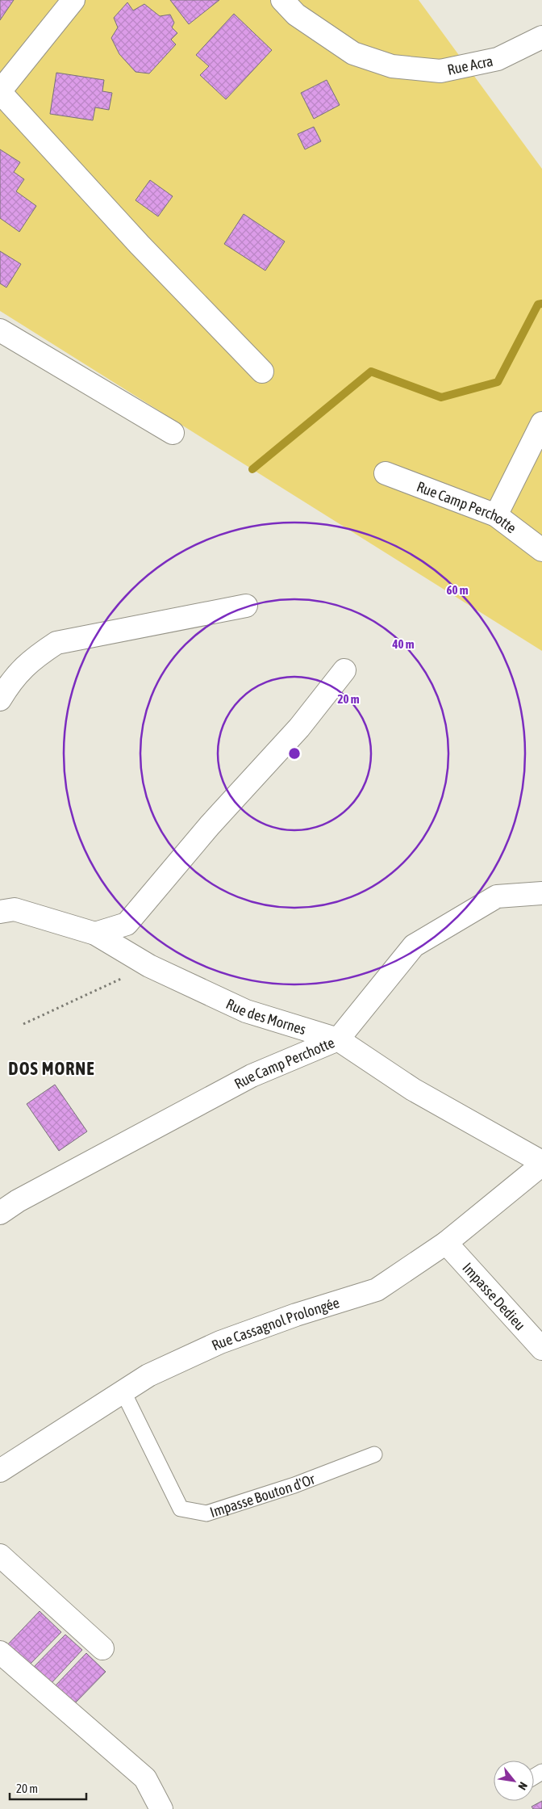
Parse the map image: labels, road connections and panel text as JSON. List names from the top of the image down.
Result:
{
  "streets": {
    "street": [
      "Rue Acra",
      "Rue Camp Perchotte",
      "Rue des Mornes",
      "Impasse Dedieu",
      "Rue Cassagnol Prolongée"
    ],
    "lane": ["Impasse Bouton d'Or"]
  },
  "crossings": [
    ["Rue Camp Perchotte", "Rue des Mornes"],
    ["Rue des Mornes", "Rue Cassagnol Prolongée"],
    ["Impasse Dedieu", "Rue Cassagnol Prolongée"],
    ["Rue Cassagnol Prolongée", "Impasse Bouton d'Or"]
  ],
  "districts": ["DOS MORNE"],
  "scale_bar": "20 m",
  "north": "bottom right",
  "rings": ["60 m", "40 m", "20 m"]
}
